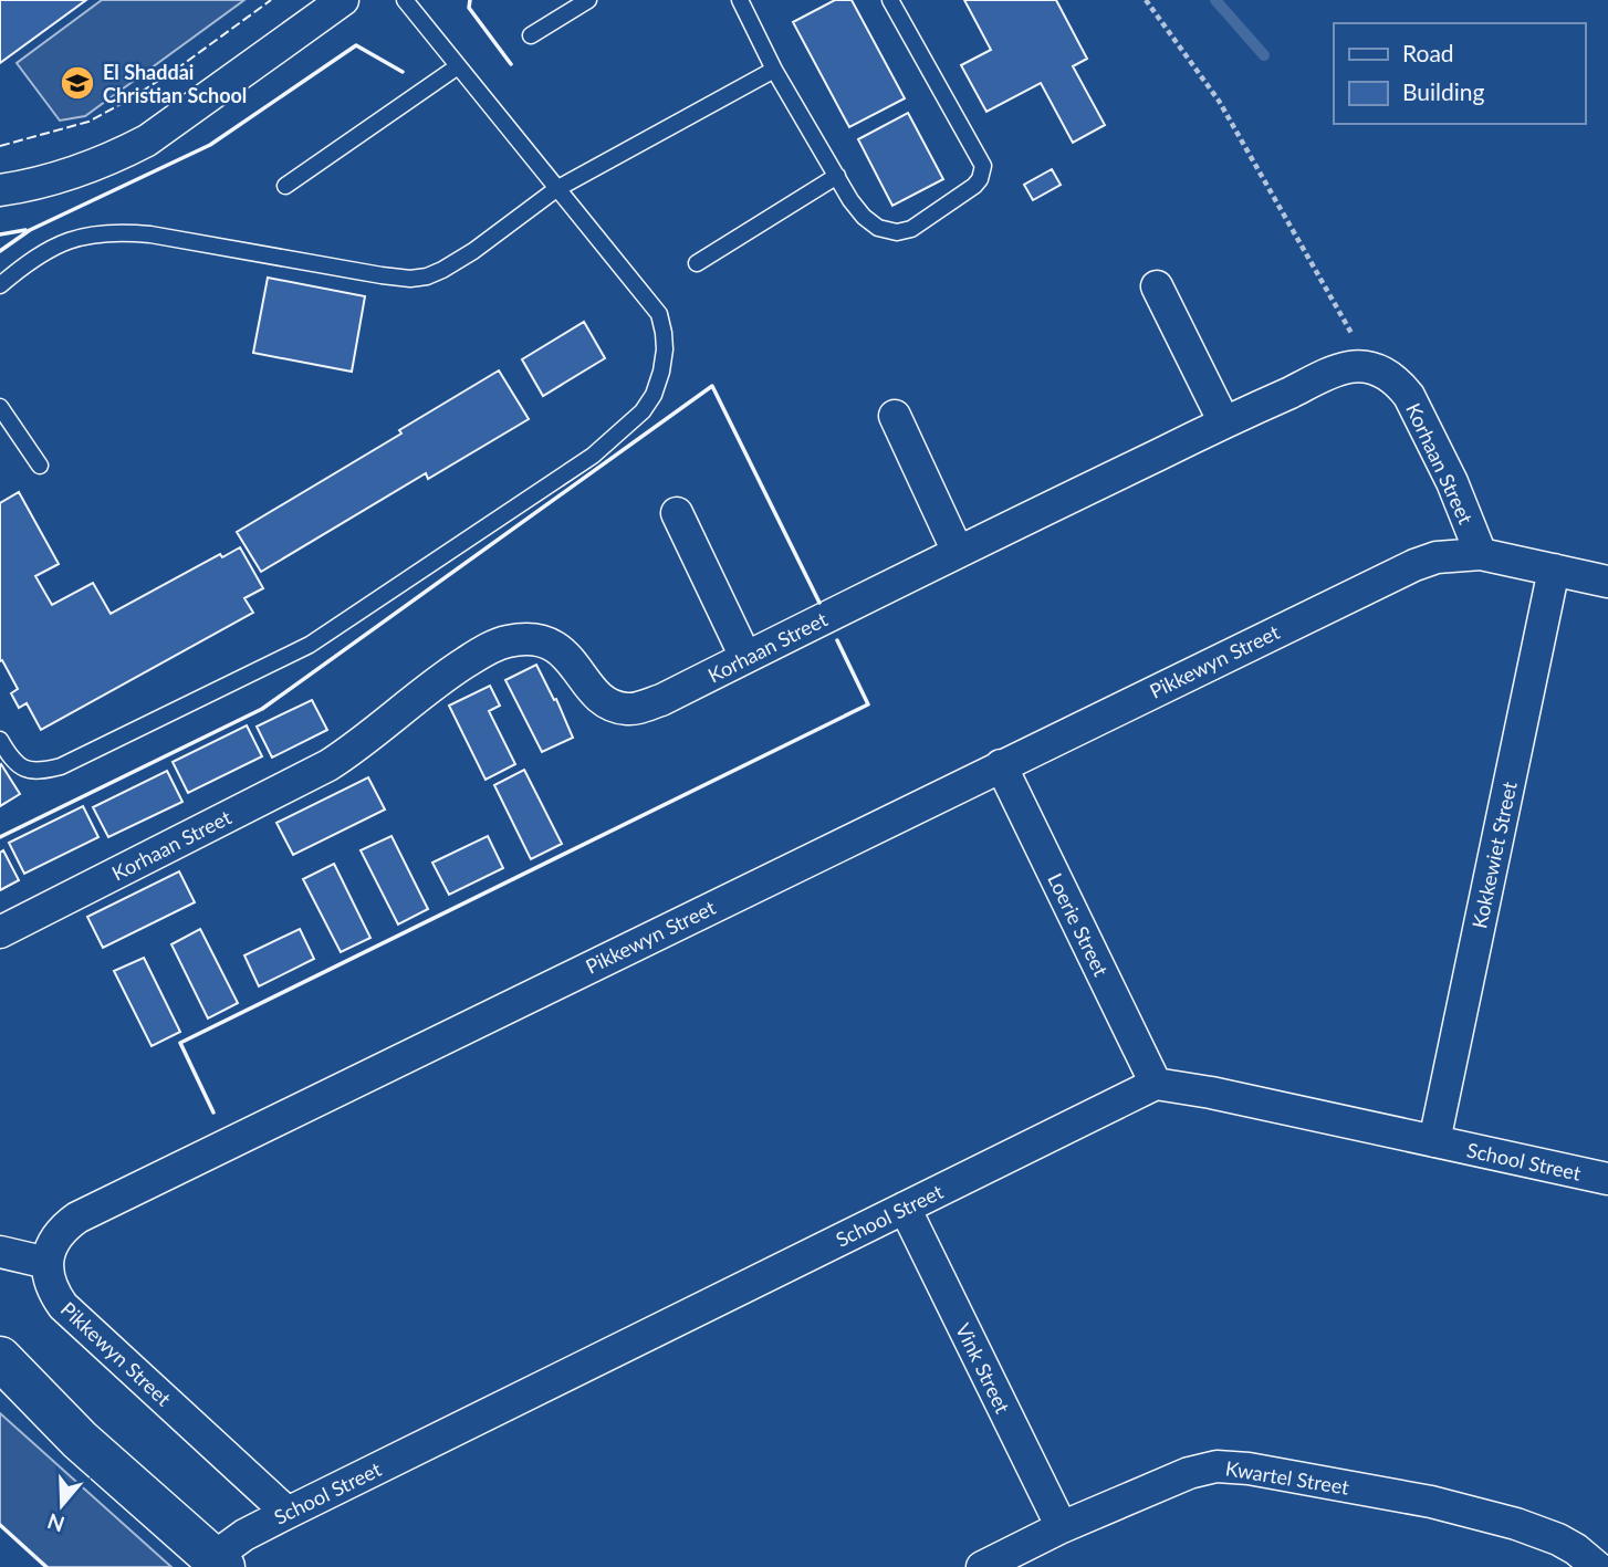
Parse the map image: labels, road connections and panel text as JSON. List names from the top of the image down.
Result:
{
  "streets": {
    "street": [
      "Korhaan Street",
      "Pikkewyn Street",
      "Kokkewiet Street",
      "Loerie Street",
      "School Street",
      "Vink Street",
      "Kwartel Street"
    ]
  },
  "crossings": [
    ["Korhaan Street", "Pikkewyn Street"],
    ["Pikkewyn Street", "Kokkewiet Street"],
    ["Pikkewyn Street", "Loerie Street"],
    ["Pikkewyn Street", "School Street"],
    ["Kokkewiet Street", "School Street"],
    ["Loerie Street", "School Street"],
    ["School Street", "Vink Street"],
    ["Vink Street", "Kwartel Street"]
  ],
  "places": {
    "school or university": ["El Shaddai Christian School"]
  },
  "legend": ["Road", "Building"],
  "north": "bottom"
}
